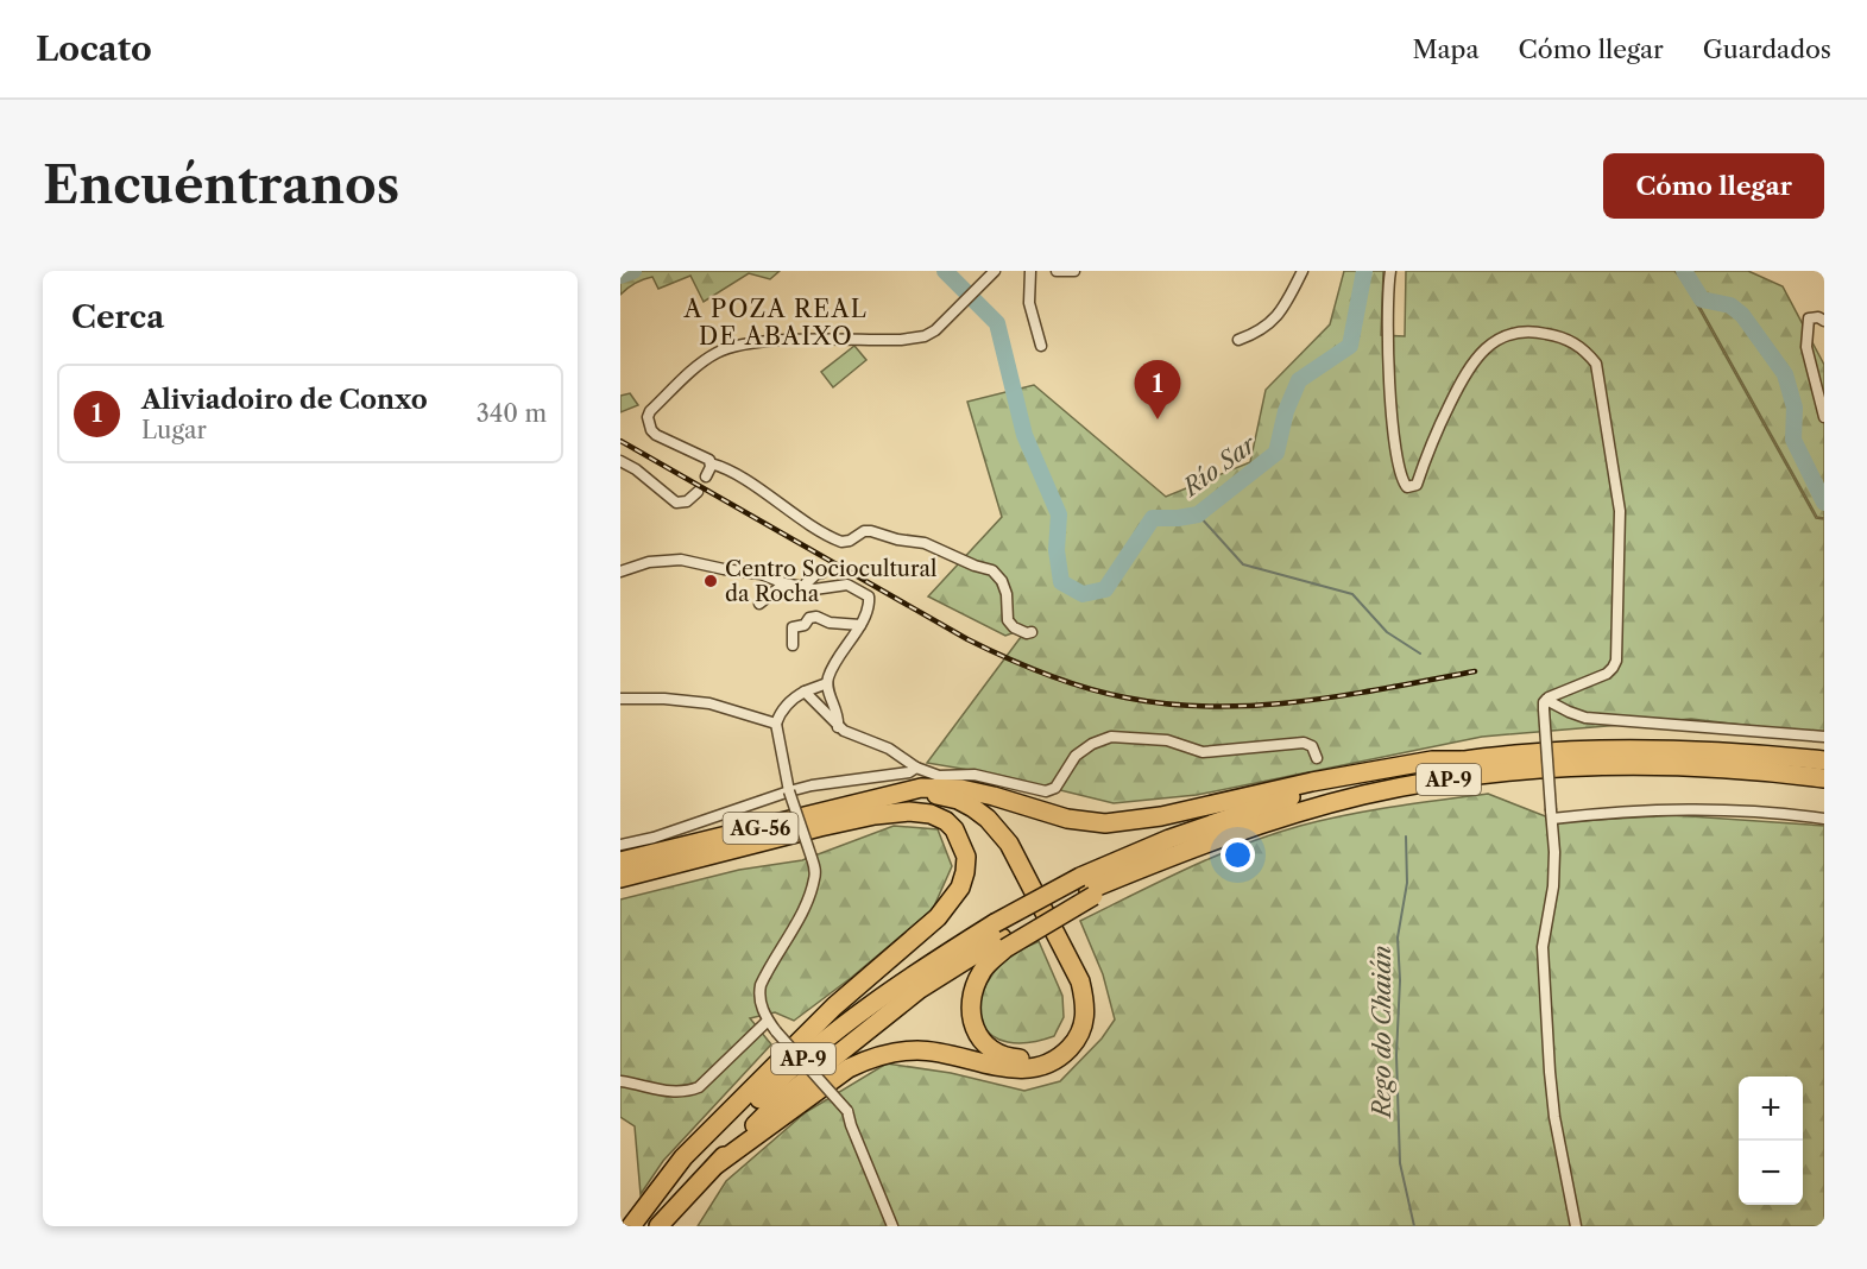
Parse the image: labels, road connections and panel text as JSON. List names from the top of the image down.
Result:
{
  "streets": {
    "highway": ["AP-9", "AG-56"]
  },
  "districts": ["A POZA REAL DE ABAIXO"],
  "water": ["Río Sar", "Rego do Chaián"],
  "places": ["Centro Sociocultural da Rocha"],
  "page": {
    "header": "Locato",
    "nav": ["Mapa", "Cómo llegar", "Guardados"],
    "buttons": "Cómo llegar",
    "title": "Encuéntranos",
    "heading": "Cerca",
    "pins": "1",
    "list": [
      {
        "mark": "1",
        "name": "Aliviadoiro de Conxo",
        "note": "Lugar",
        "value": "340 m"
      }
    ],
    "map_buttons": ["+", "−"]
  }
}
